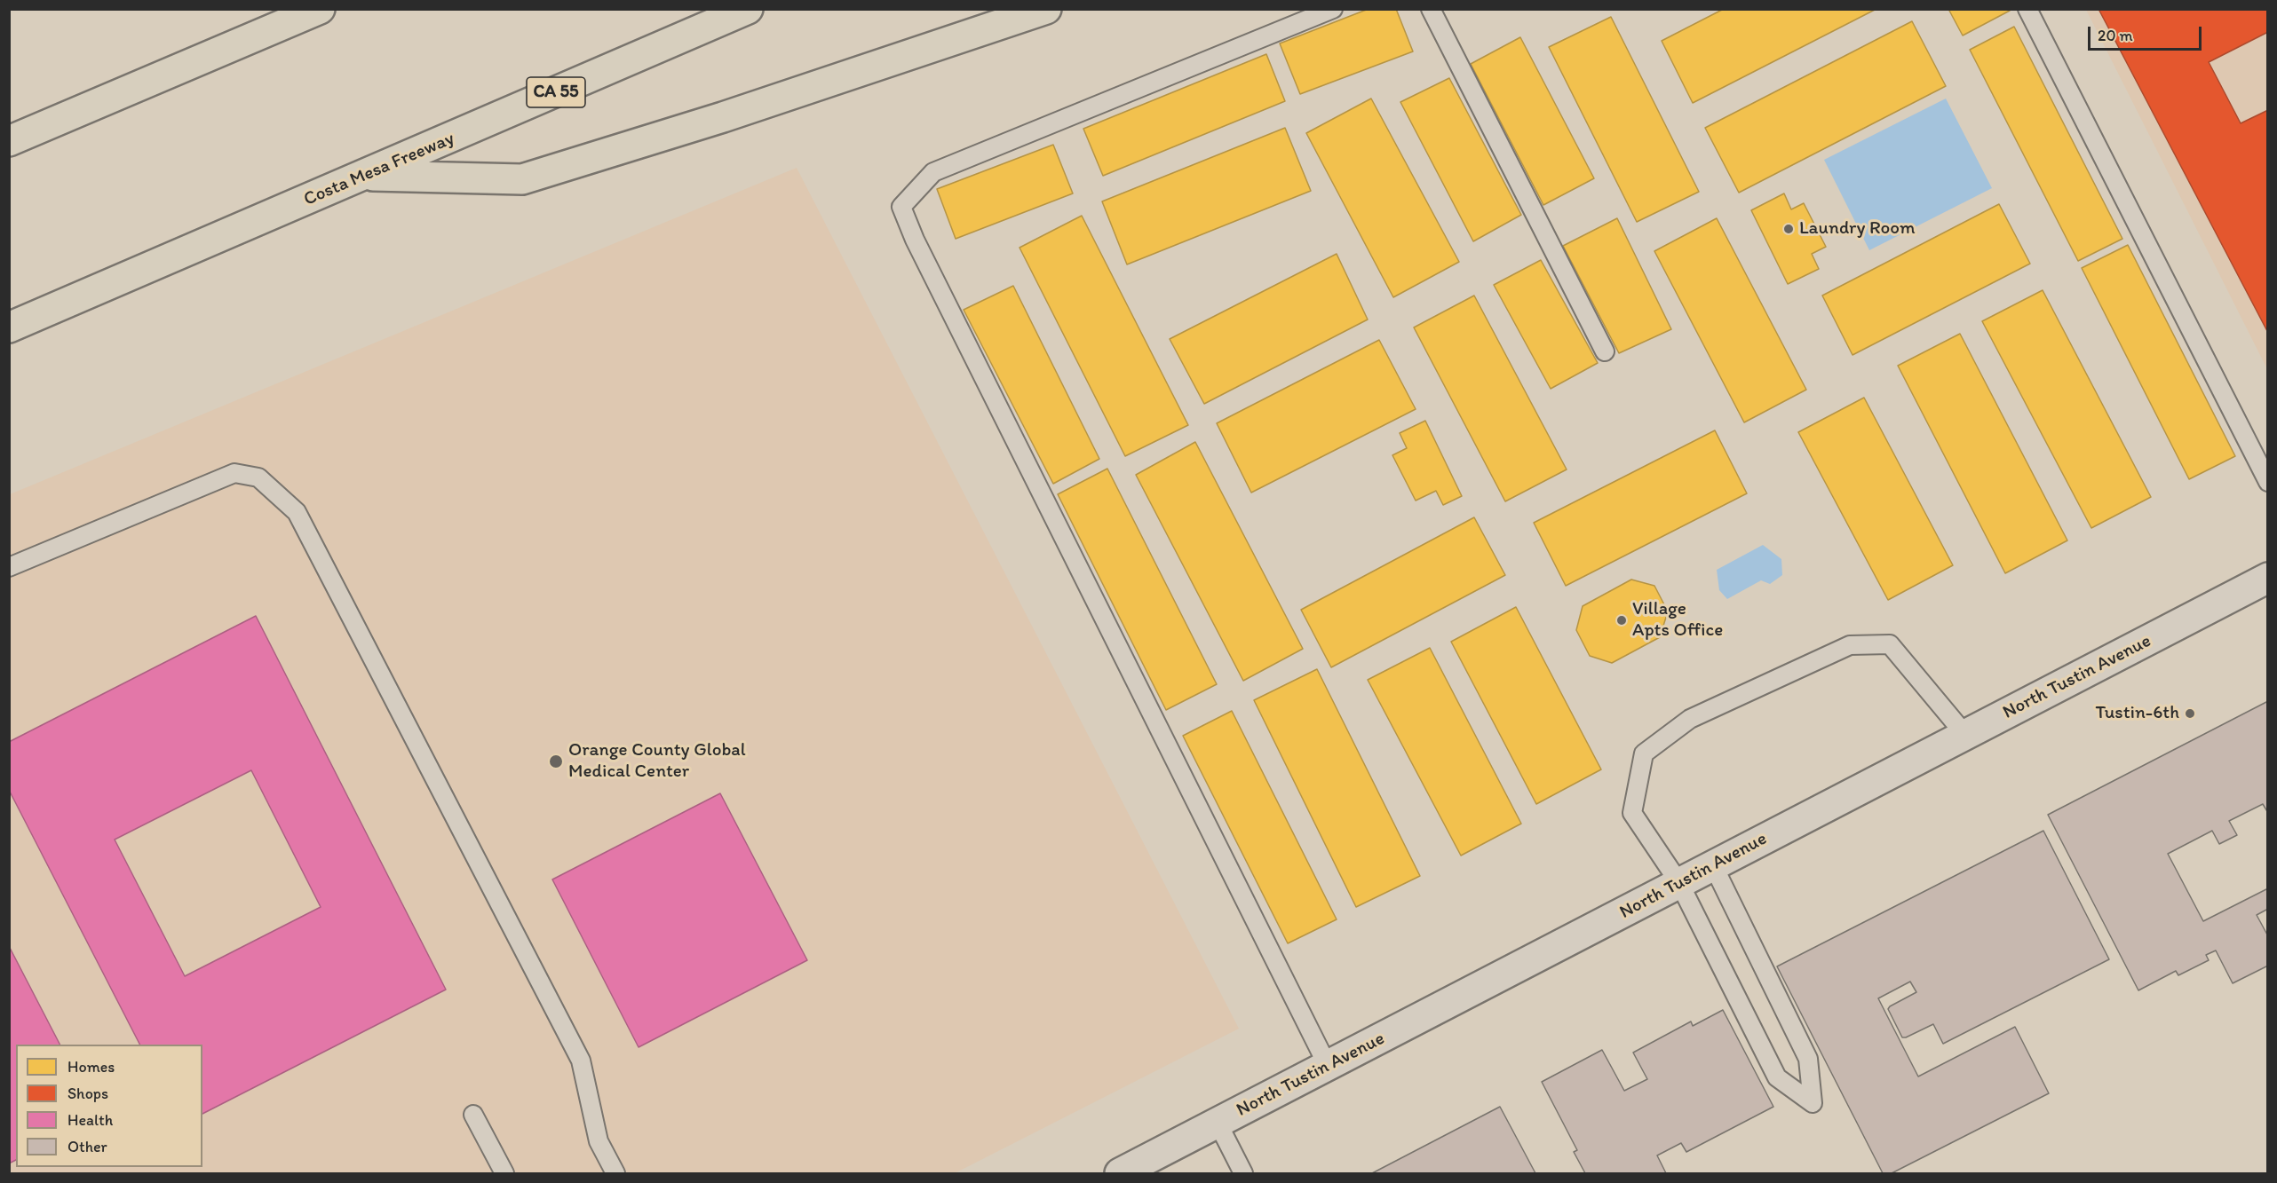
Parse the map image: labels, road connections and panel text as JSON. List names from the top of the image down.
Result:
{
  "streets": {
    "highway": ["CA 55", "Costa Mesa Freeway"],
    "main road": ["North Tustin Avenue"]
  },
  "places": [
    "Laundry Room",
    "Village Apts Office",
    "Tustin-6th",
    "Orange County Global Medical Center"
  ],
  "legend": [
    "Homes",
    "Shops",
    "Health",
    "Other"
  ],
  "scale_bar": "20 m"
}
